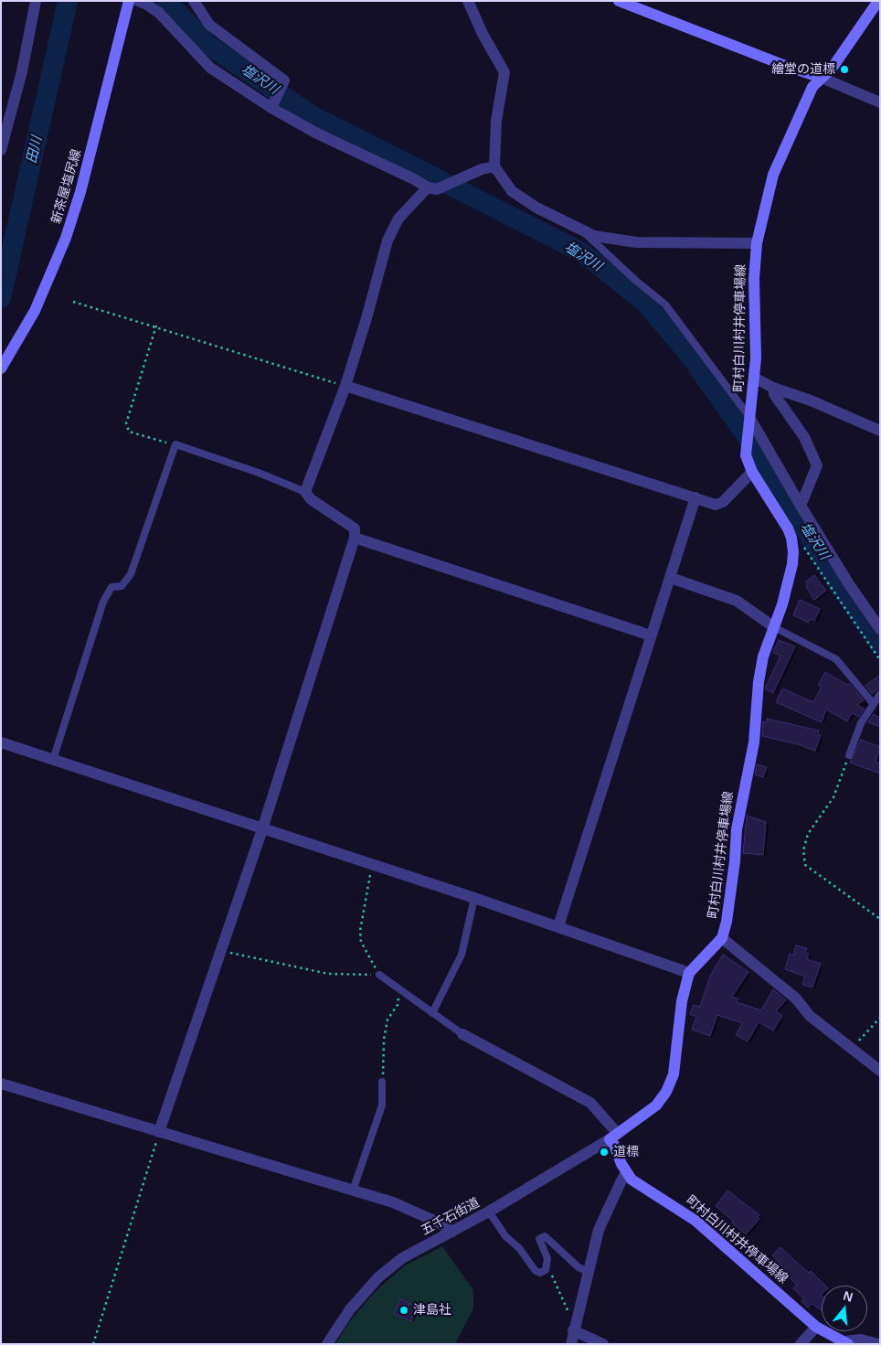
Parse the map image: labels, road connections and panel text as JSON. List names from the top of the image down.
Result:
{
  "streets": {
    "main road": ["新茶屋塩尻線", "町村白川村井停車場線"],
    "street": ["五千石街道"]
  },
  "crossings": [
    ["町村白川村井停車場線", "五千石街道"]
  ],
  "water": ["塩沢川", "田川"],
  "places": ["繪堂の道標", "道標", "津島社"],
  "north": "top"
}
